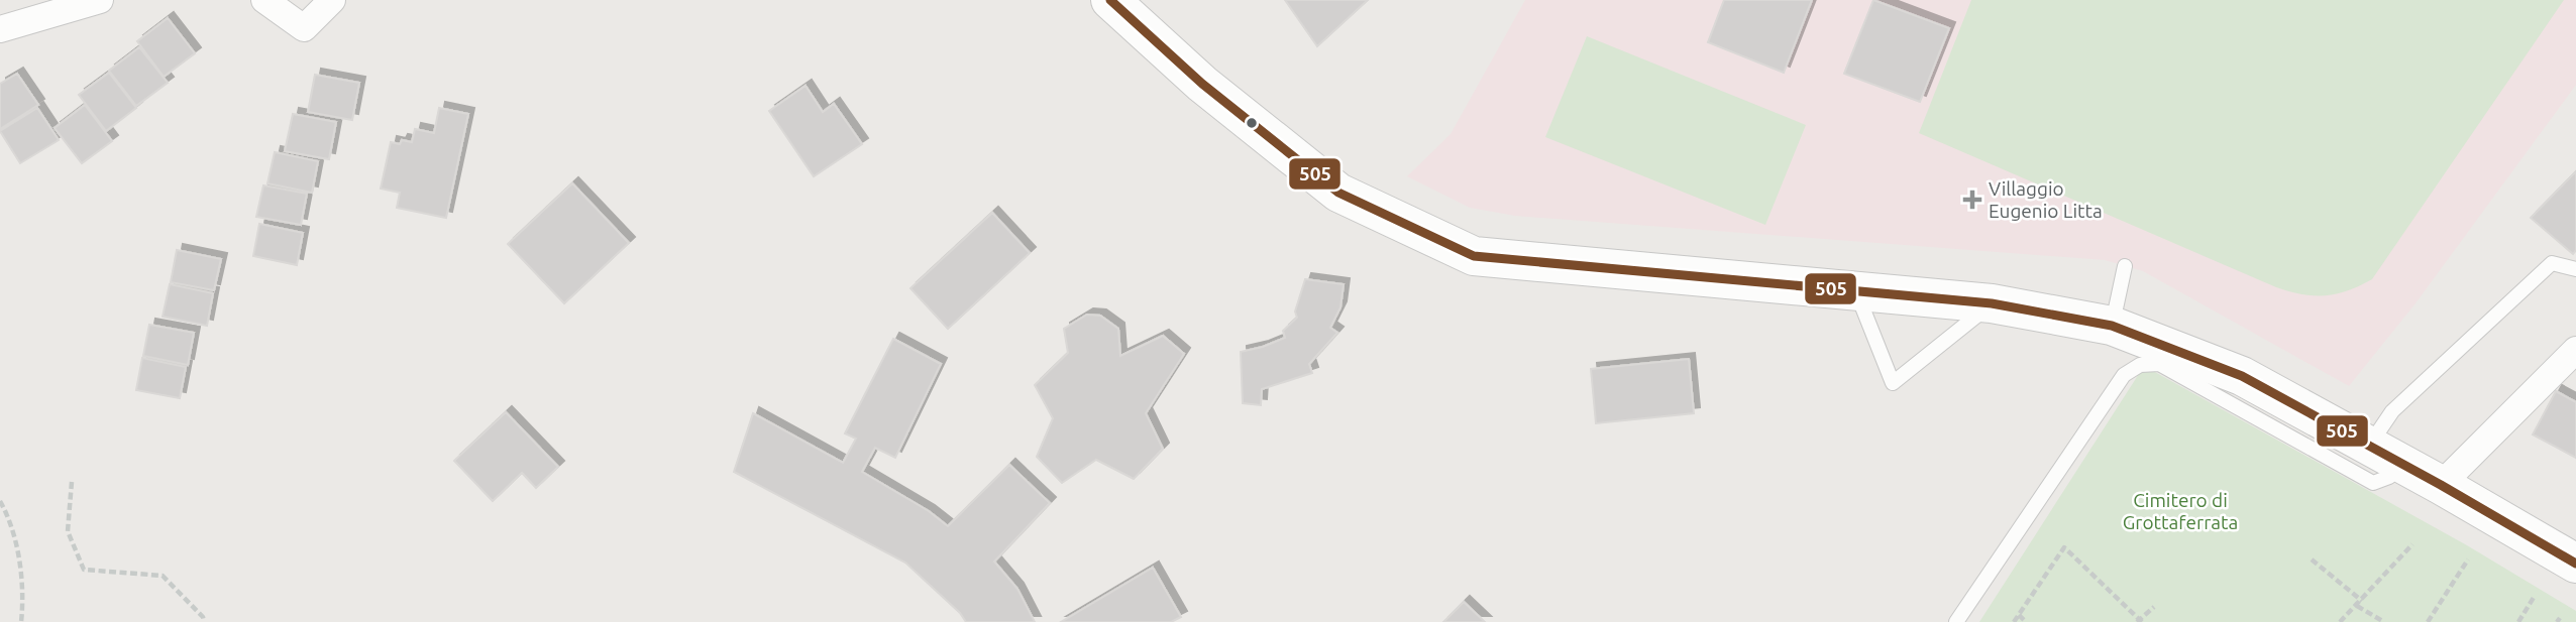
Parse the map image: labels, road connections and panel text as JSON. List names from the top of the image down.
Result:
{
  "parks": ["Cimitero di Grottaferrata"],
  "places": {
    "health": ["Villaggio Eugenio Litta"]
  },
  "lines": ["transit line 505"]
}
